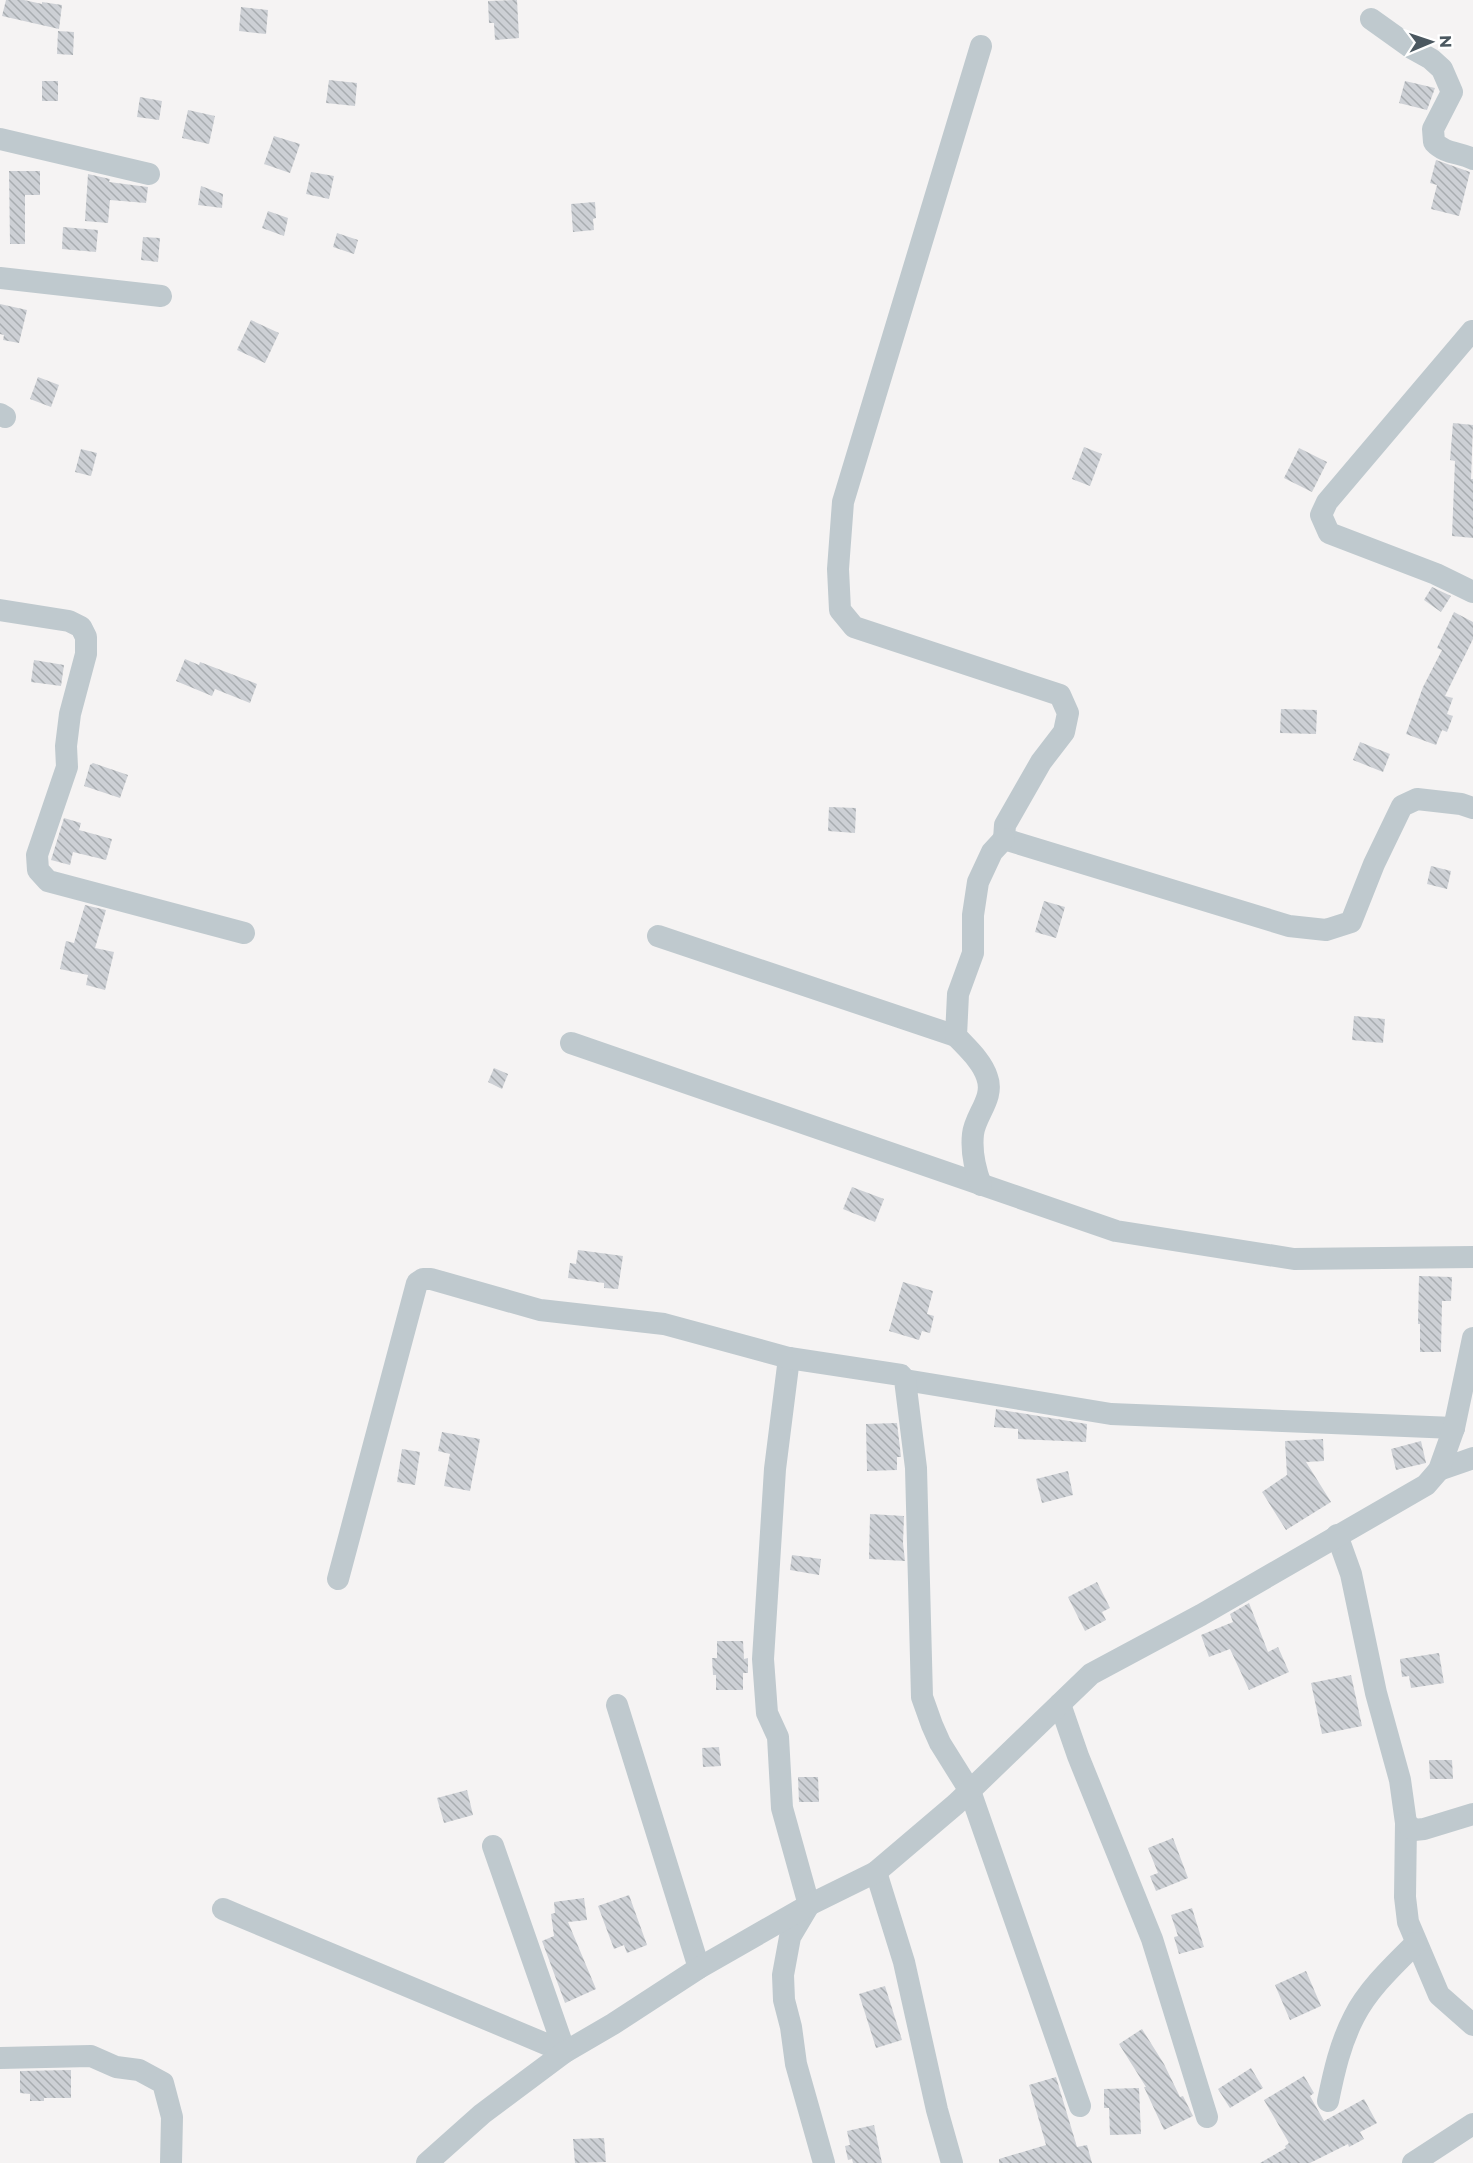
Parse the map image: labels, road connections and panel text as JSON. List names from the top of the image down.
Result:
{
  "north": "right"
}
